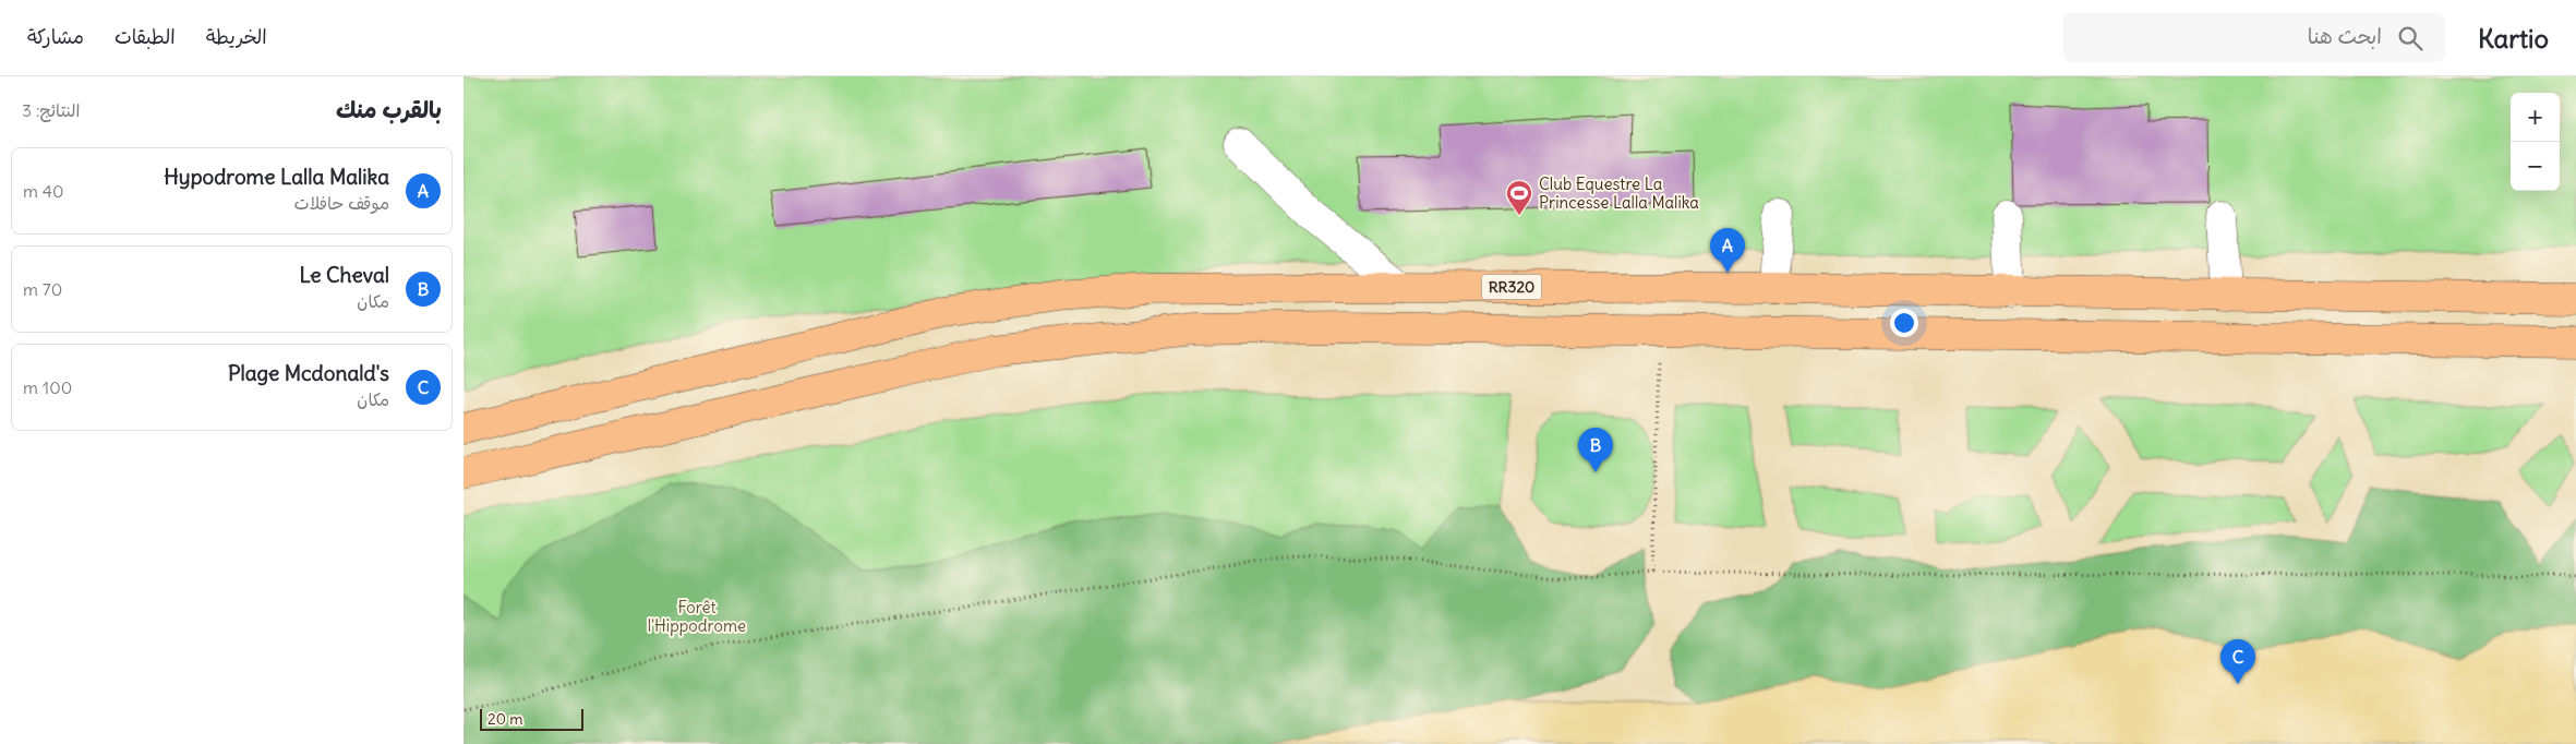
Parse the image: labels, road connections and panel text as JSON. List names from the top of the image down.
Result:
{
  "streets": {
    "highway": ["RR320"]
  },
  "parks": ["Forêt l'Hippodrome"],
  "places": {
    "sports": ["Club Equestre La Princesse Lalla Malika"]
  },
  "scale_bar": "20 m",
  "page": {
    "header": "Kartio",
    "search": "ابحث هنا",
    "nav": ["الخريطة", "الطبقات", "مشاركة"],
    "heading": ["بالقرب منك", "النتائج: 3"],
    "map_buttons": ["+", "−"],
    "list": [
      {
        "mark": "A",
        "name": "Hypodrome Lalla Malika",
        "note": "موقف حافلات",
        "value": "40 m"
      },
      {
        "mark": "B",
        "name": "Le Cheval",
        "note": "مكان",
        "value": "70 m"
      },
      {
        "mark": "C",
        "name": "Plage Mcdonald's",
        "note": "مكان",
        "value": "100 m"
      }
    ],
    "pins": ["A", "B", "C"],
    "scale": "20 m"
  }
}
